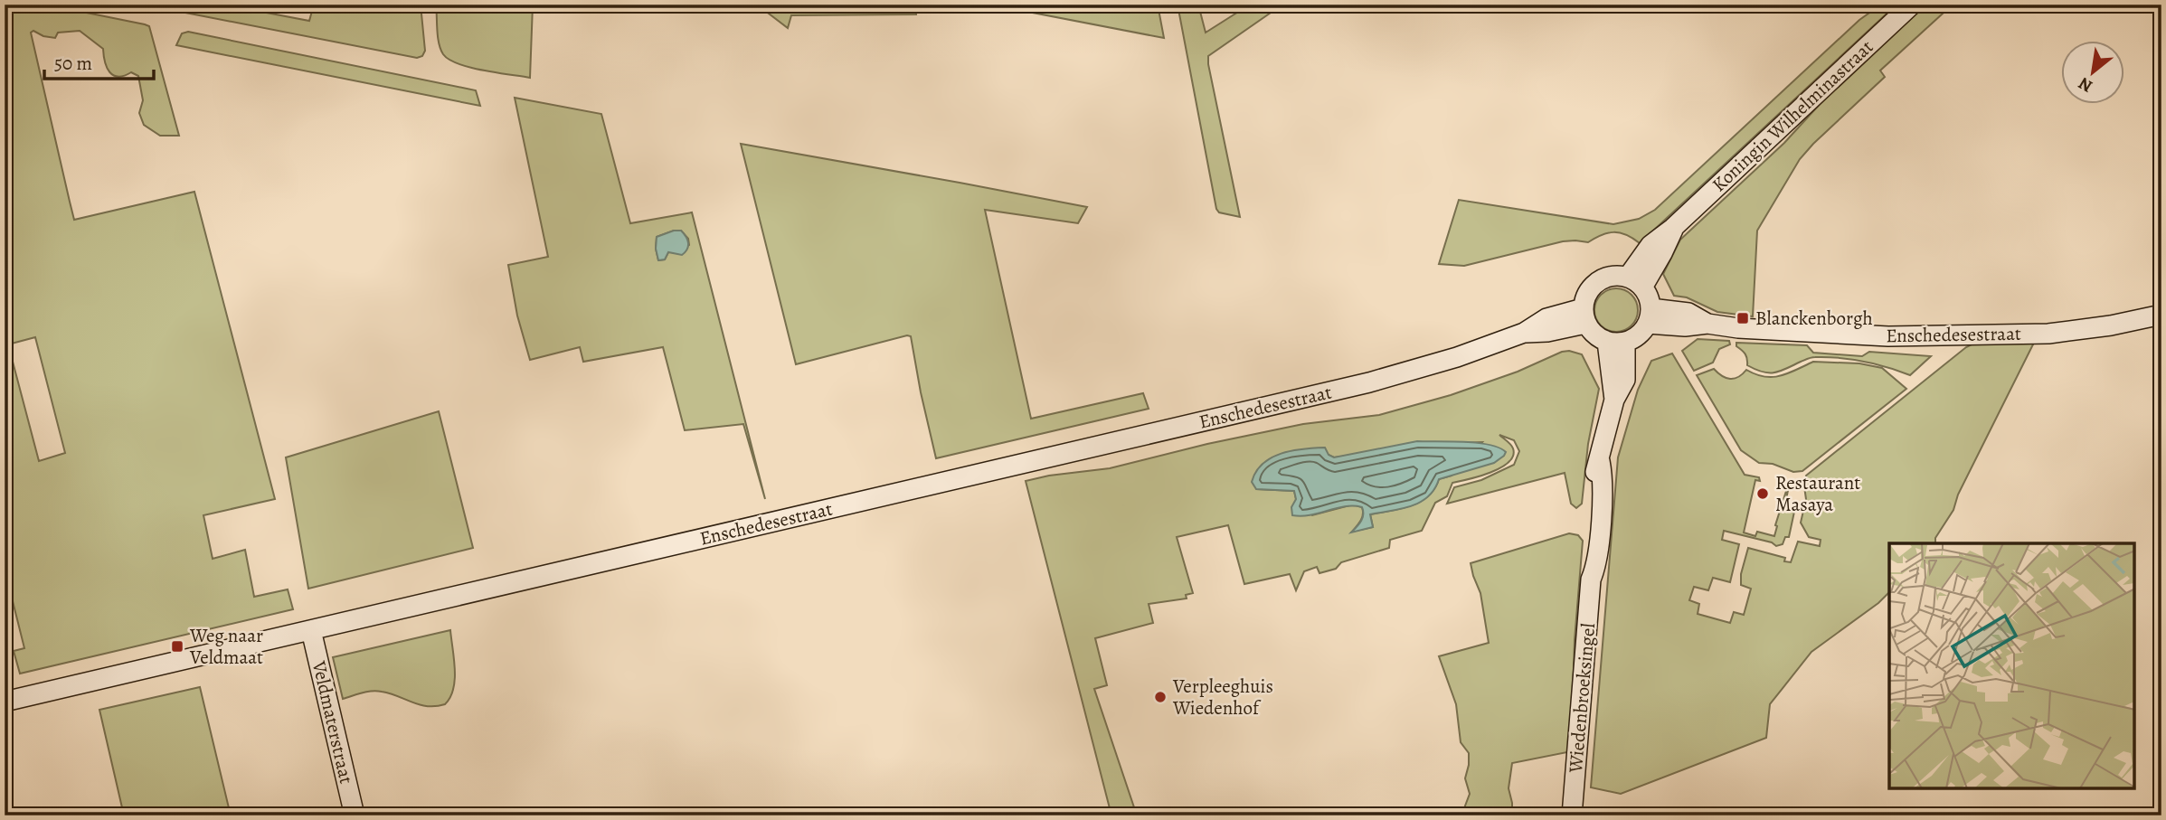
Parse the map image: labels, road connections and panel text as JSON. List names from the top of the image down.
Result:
{
  "streets": {
    "main road": [
      "Koningin Wilhelminastraat",
      "Enschedesestraat",
      "Wiedenbroeksingel",
      "Veldmaterstraat"
    ]
  },
  "crossings": [
    ["Koningin Wilhelminastraat", "Enschedesestraat"],
    ["Koningin Wilhelminastraat", "Wiedenbroeksingel"],
    ["Enschedesestraat", "Wiedenbroeksingel"],
    ["Enschedesestraat", "Veldmaterstraat"]
  ],
  "places": {
    "transit": ["Blanckenborgh", "Weg naar Veldmaat"],
    "other": ["Restaurant Masaya", "Verpleeghuis Wiedenhof"]
  },
  "scale_bar": "50 m",
  "north": "bottom left"
}
